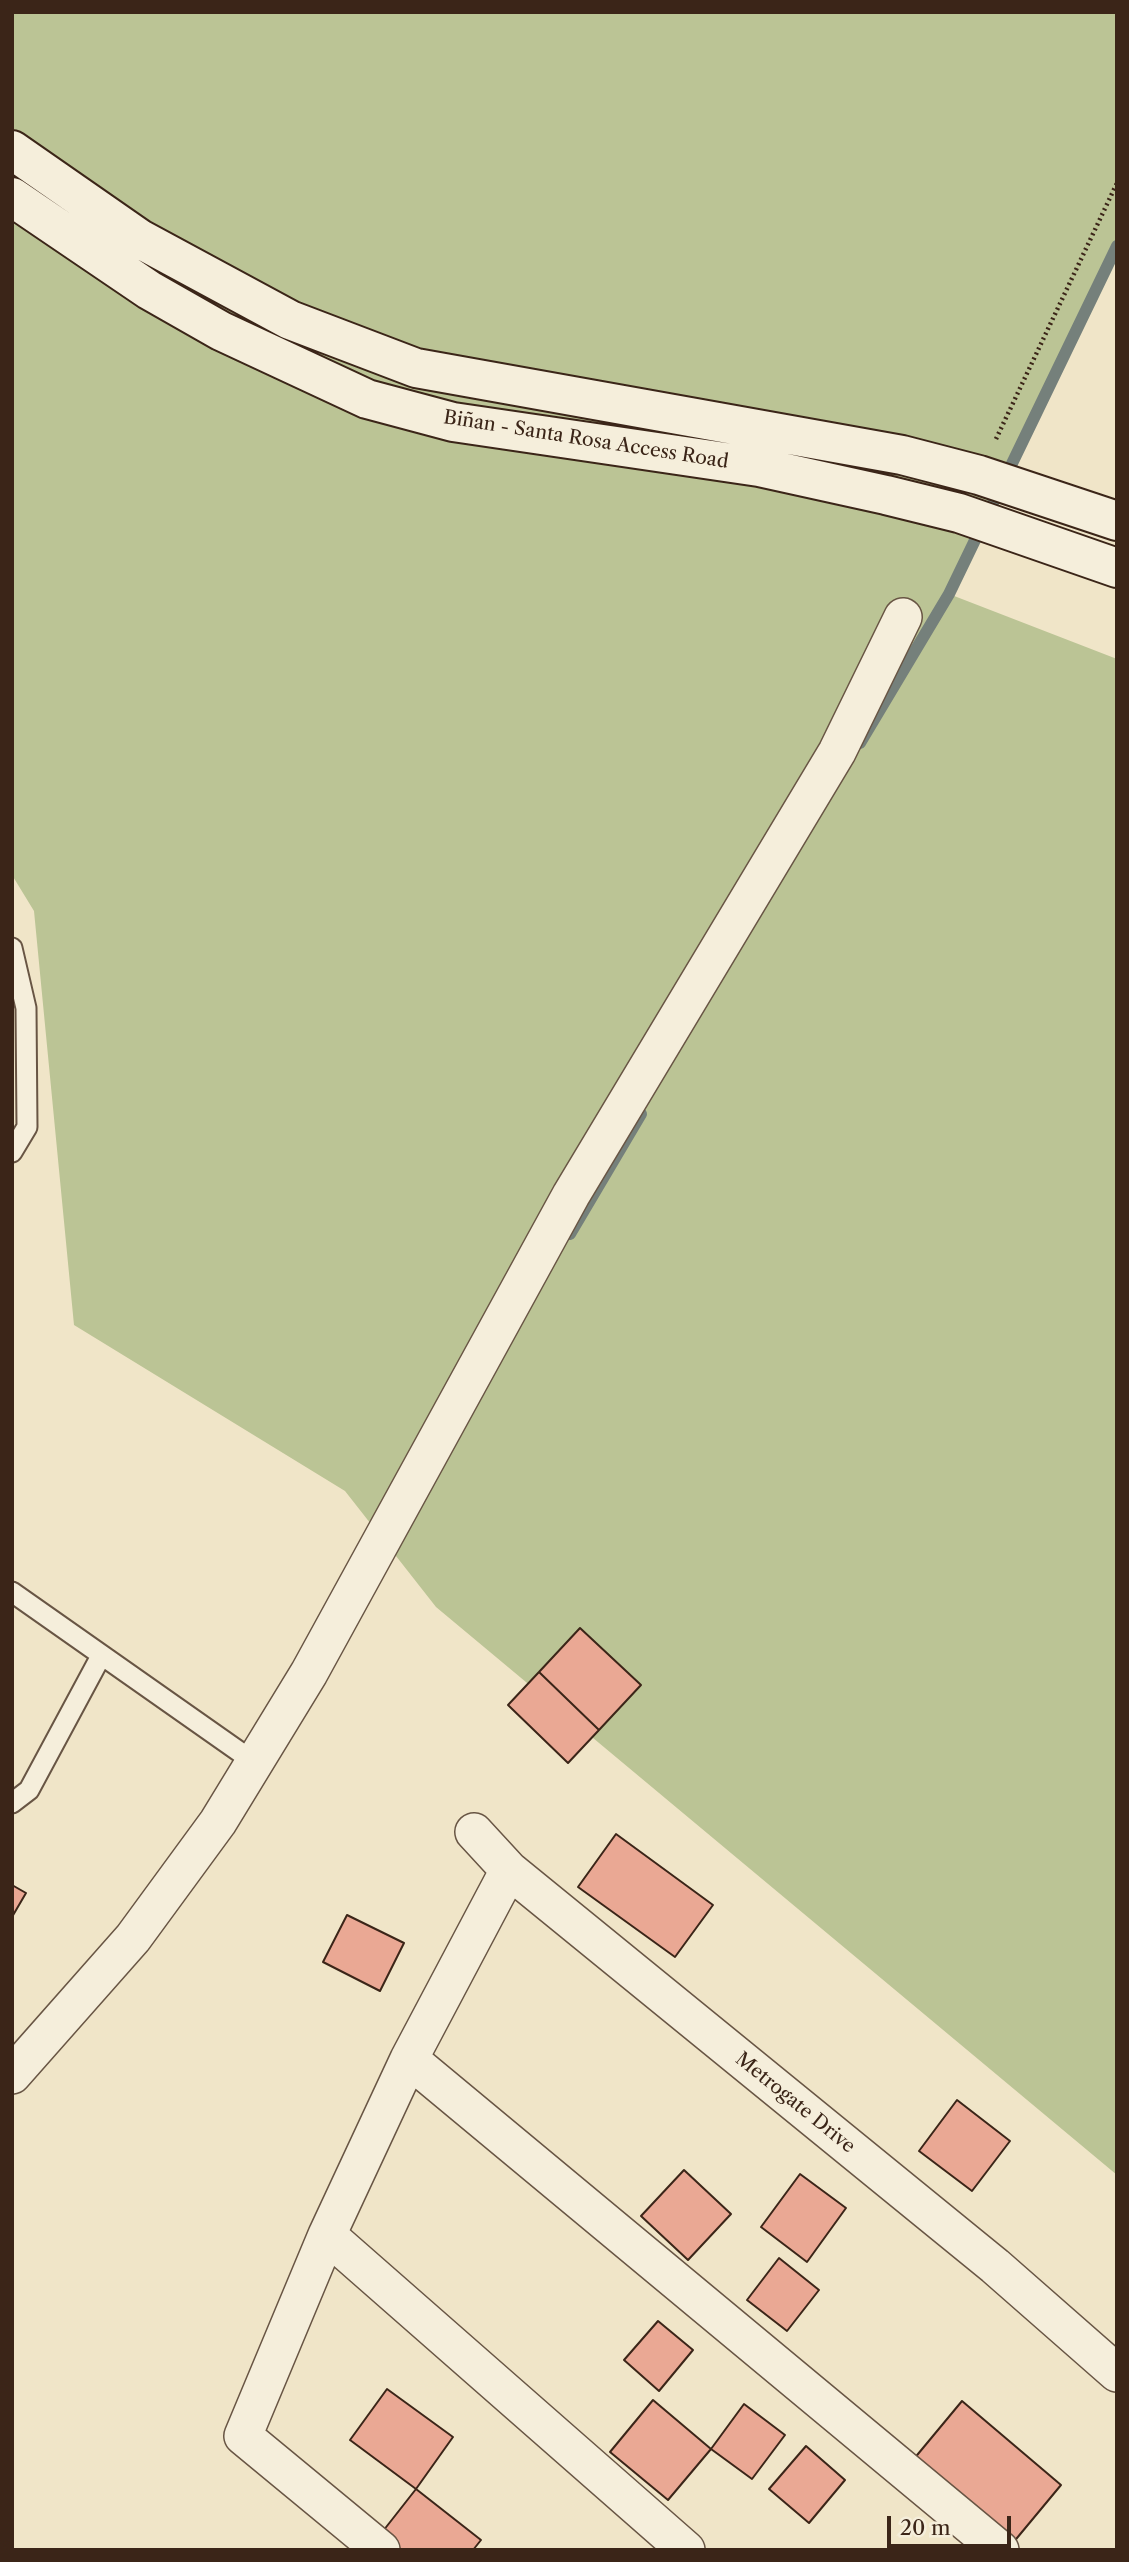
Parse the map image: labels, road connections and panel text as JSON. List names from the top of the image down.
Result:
{
  "streets": {
    "main road": ["Biñan - Santa Rosa Access Road"],
    "street": ["Metrogate Drive"]
  },
  "scale_bar": "20 m"
}
